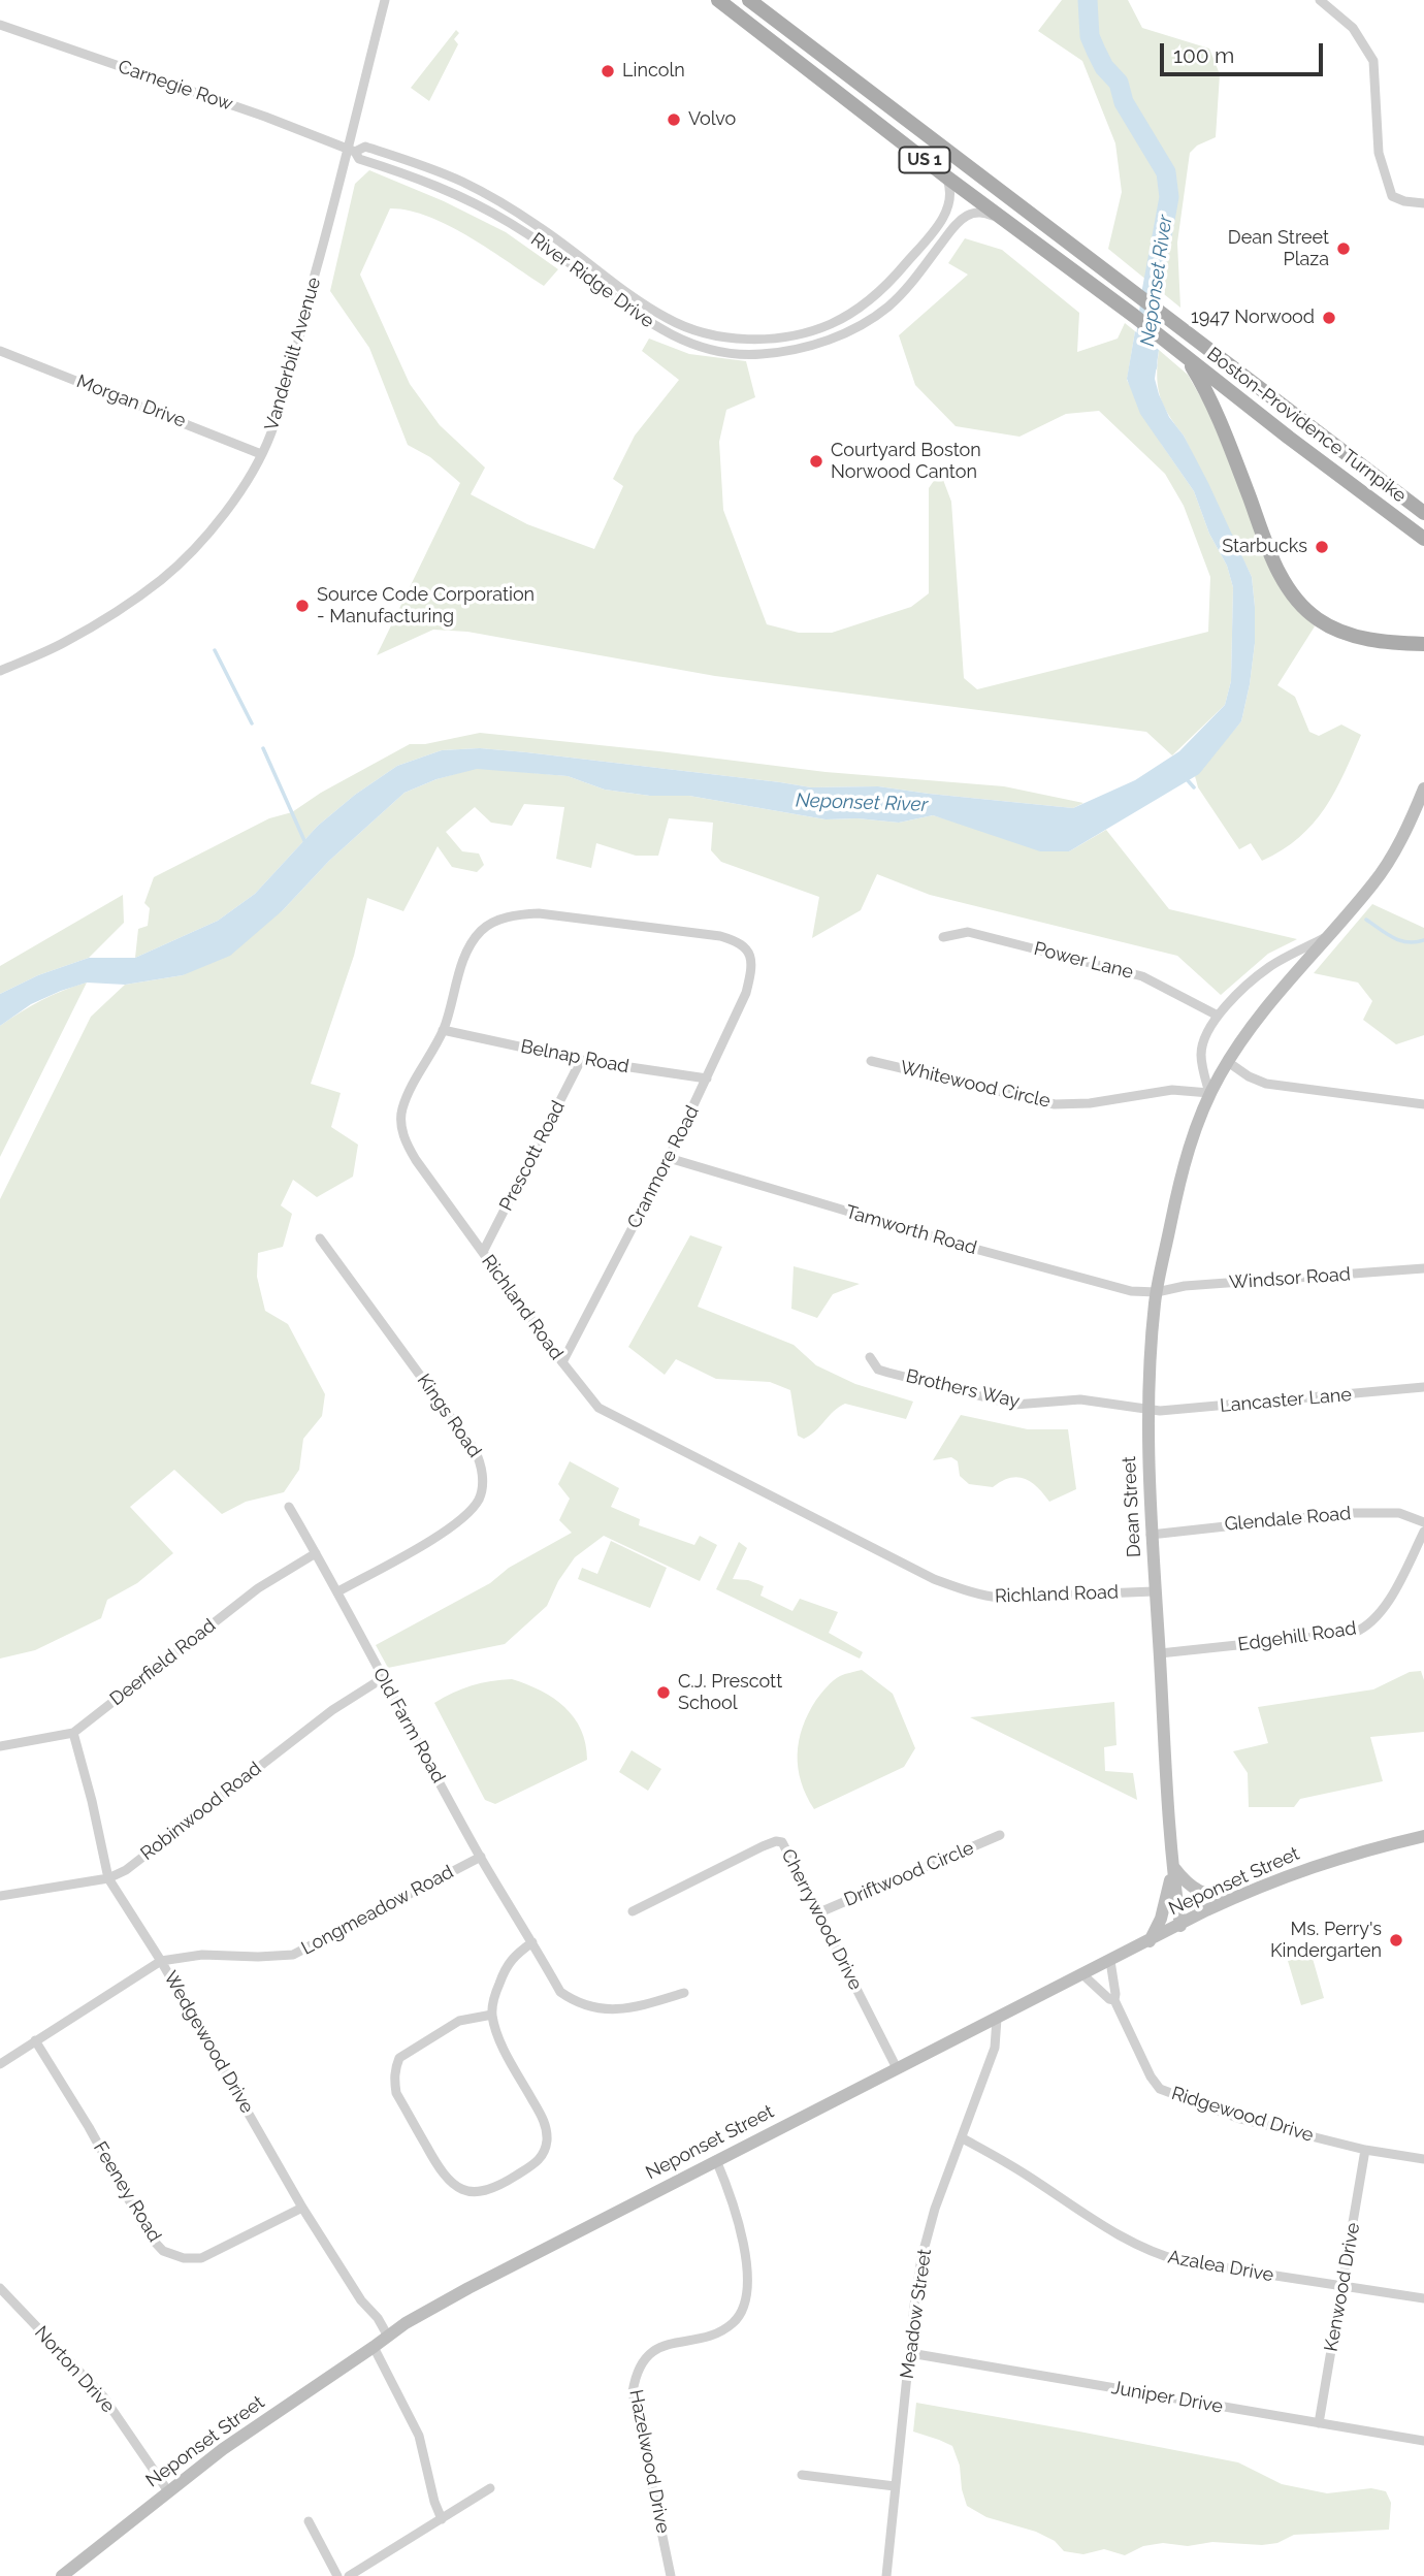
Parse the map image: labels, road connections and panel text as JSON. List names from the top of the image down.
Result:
{
  "streets": {
    "main road": [
      "US 1",
      "Boston-Providence Turnpike",
      "Dean Street",
      "Neponset Street"
    ],
    "street": [
      "Carnegie Row",
      "River Ridge Drive",
      "Vanderbilt Avenue",
      "Morgan Drive",
      "Power Lane",
      "Belnap Road",
      "Whitewood Circle",
      "Prescott Road",
      "Cranmore Road",
      "Tamworth Road",
      "Windsor Road",
      "Richland Road",
      "Brothers Way",
      "Lancaster Lane",
      "Kings Road",
      "Glendale Road",
      "Edgehill Road",
      "Deerfield Road",
      "Old Farm Road",
      "Robinwood Road",
      "Driftwood Circle",
      "Longmeadow Road",
      "Cherrywood Drive",
      "Wedgewood Drive",
      "Ridgewood Drive",
      "Feeney Road",
      "Azalea Drive",
      "Kenwood Drive",
      "Meadow Street",
      "Norton Drive",
      "Juniper Drive",
      "Hazelwood Drive"
    ]
  },
  "crossings": [
    ["Carnegie Row", "River Ridge Drive"],
    ["Carnegie Row", "Vanderbilt Avenue"],
    ["River Ridge Drive", "Vanderbilt Avenue"],
    ["River Ridge Drive", "Boston-Providence Turnpike"],
    ["Vanderbilt Avenue", "Morgan Drive"],
    ["Power Lane", "Dean Street"],
    ["Belnap Road", "Prescott Road"],
    ["Belnap Road", "Cranmore Road"],
    ["Belnap Road", "Richland Road"],
    ["Whitewood Circle", "Dean Street"],
    ["Prescott Road", "Richland Road"],
    ["Cranmore Road", "Tamworth Road"],
    ["Cranmore Road", "Richland Road"],
    ["Tamworth Road", "Windsor Road"],
    ["Tamworth Road", "Dean Street"],
    ["Windsor Road", "Dean Street"],
    ["Richland Road", "Dean Street"],
    ["Brothers Way", "Lancaster Lane"],
    ["Brothers Way", "Dean Street"],
    ["Lancaster Lane", "Dean Street"],
    ["Kings Road", "Old Farm Road"],
    ["Dean Street", "Glendale Road"],
    ["Dean Street", "Edgehill Road"],
    ["Dean Street", "Neponset Street"],
    ["Deerfield Road", "Old Farm Road"],
    ["Deerfield Road", "Wedgewood Drive"],
    ["Old Farm Road", "Robinwood Road"],
    ["Old Farm Road", "Longmeadow Road"],
    ["Robinwood Road", "Wedgewood Drive"],
    ["Driftwood Circle", "Cherrywood Drive"],
    ["Neponset Street", "Cherrywood Drive"],
    ["Neponset Street", "Wedgewood Drive"],
    ["Neponset Street", "Ridgewood Drive"],
    ["Neponset Street", "Meadow Street"],
    ["Neponset Street", "Norton Drive"],
    ["Neponset Street", "Hazelwood Drive"],
    ["Longmeadow Road", "Wedgewood Drive"],
    ["Longmeadow Road", "Feeney Road"],
    ["Wedgewood Drive", "Feeney Road"],
    ["Ridgewood Drive", "Kenwood Drive"],
    ["Azalea Drive", "Kenwood Drive"],
    ["Azalea Drive", "Meadow Street"],
    ["Kenwood Drive", "Juniper Drive"],
    ["Meadow Street", "Juniper Drive"]
  ],
  "water": ["Neponset River"],
  "places": [
    "Lincoln",
    "Volvo",
    "Dean Street Plaza",
    "1947 Norwood",
    "Courtyard Boston Norwood Canton",
    "Starbucks",
    "Source Code Corporation - Manufacturing",
    "C.J. Prescott School",
    "Ms. Perry's Kindergarten"
  ],
  "scale_bar": "100 m"
}
